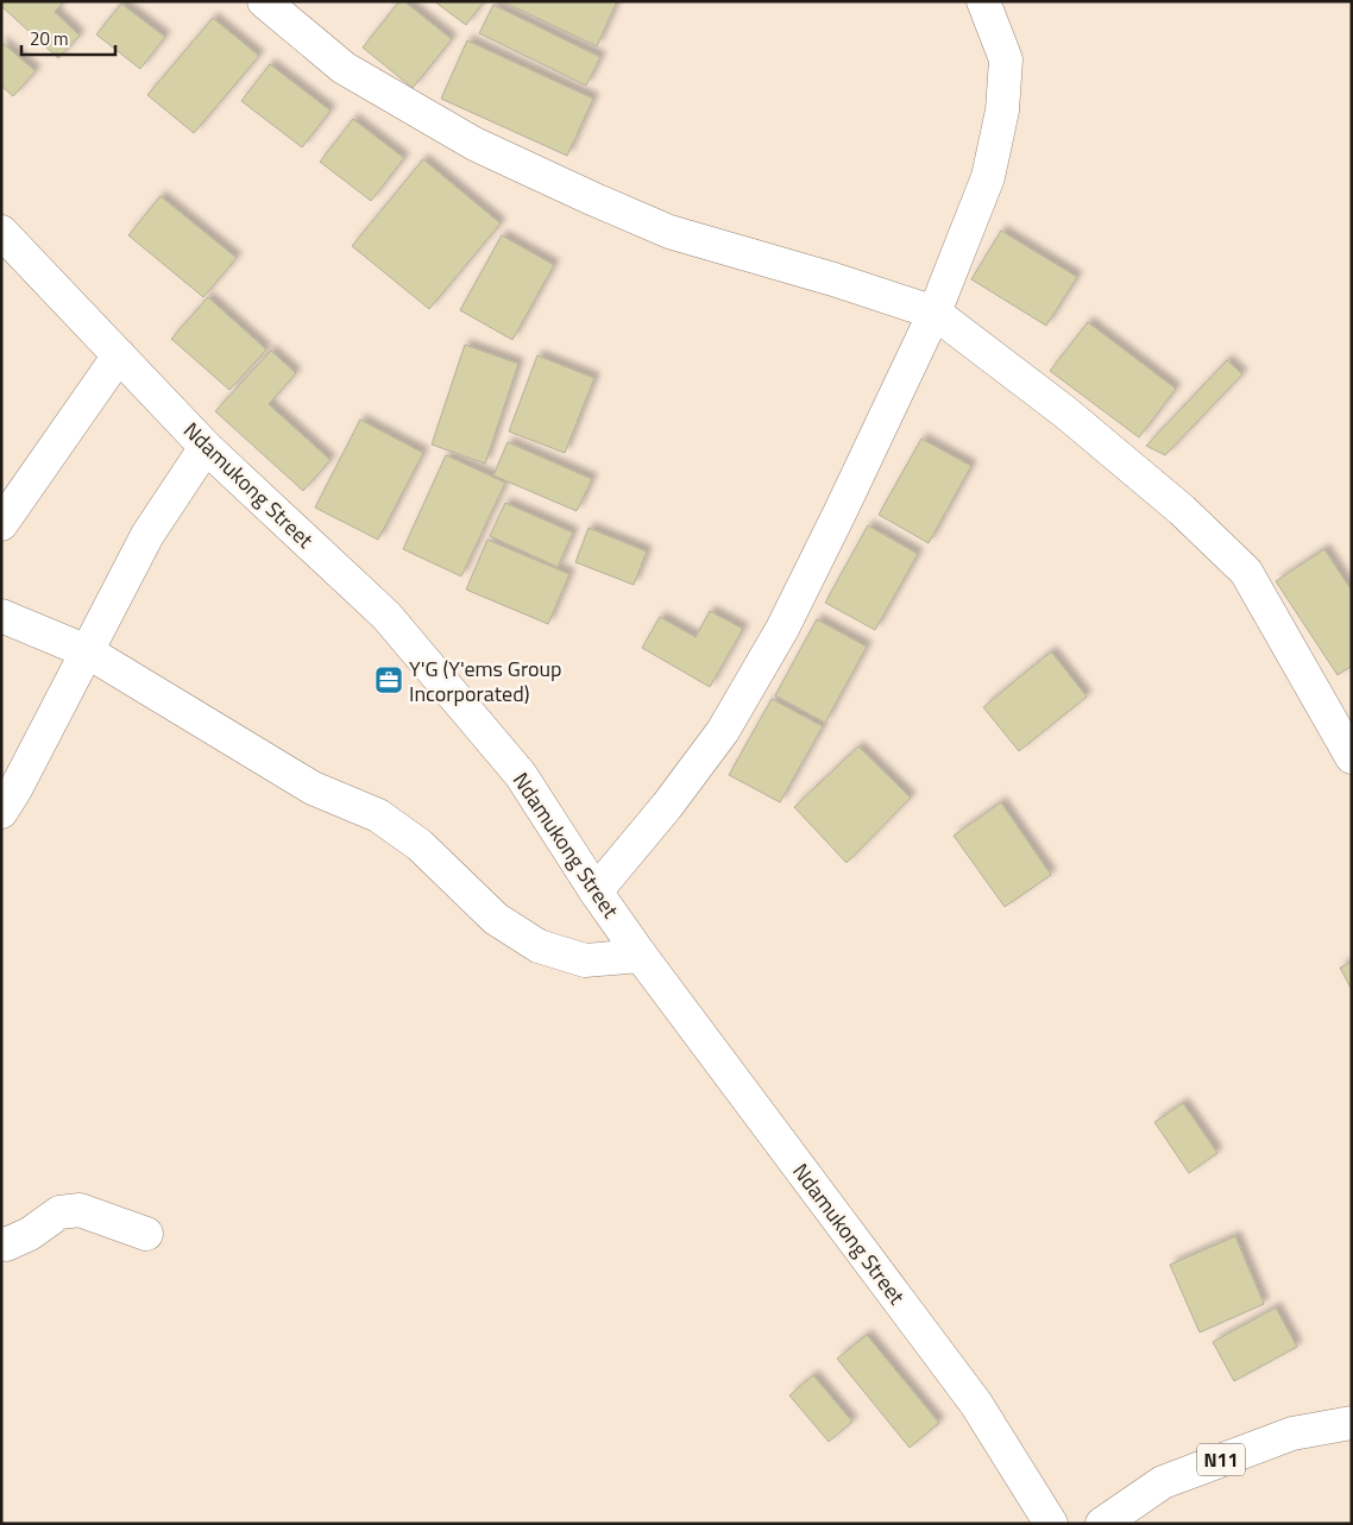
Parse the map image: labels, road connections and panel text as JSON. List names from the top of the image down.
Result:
{
  "streets": {
    "main road": ["Ndamukong Street", "N11"]
  },
  "places": {
    "office": ["Y'G (Y'ems Group Incorporated)"]
  },
  "scale_bar": "20 m"
}
